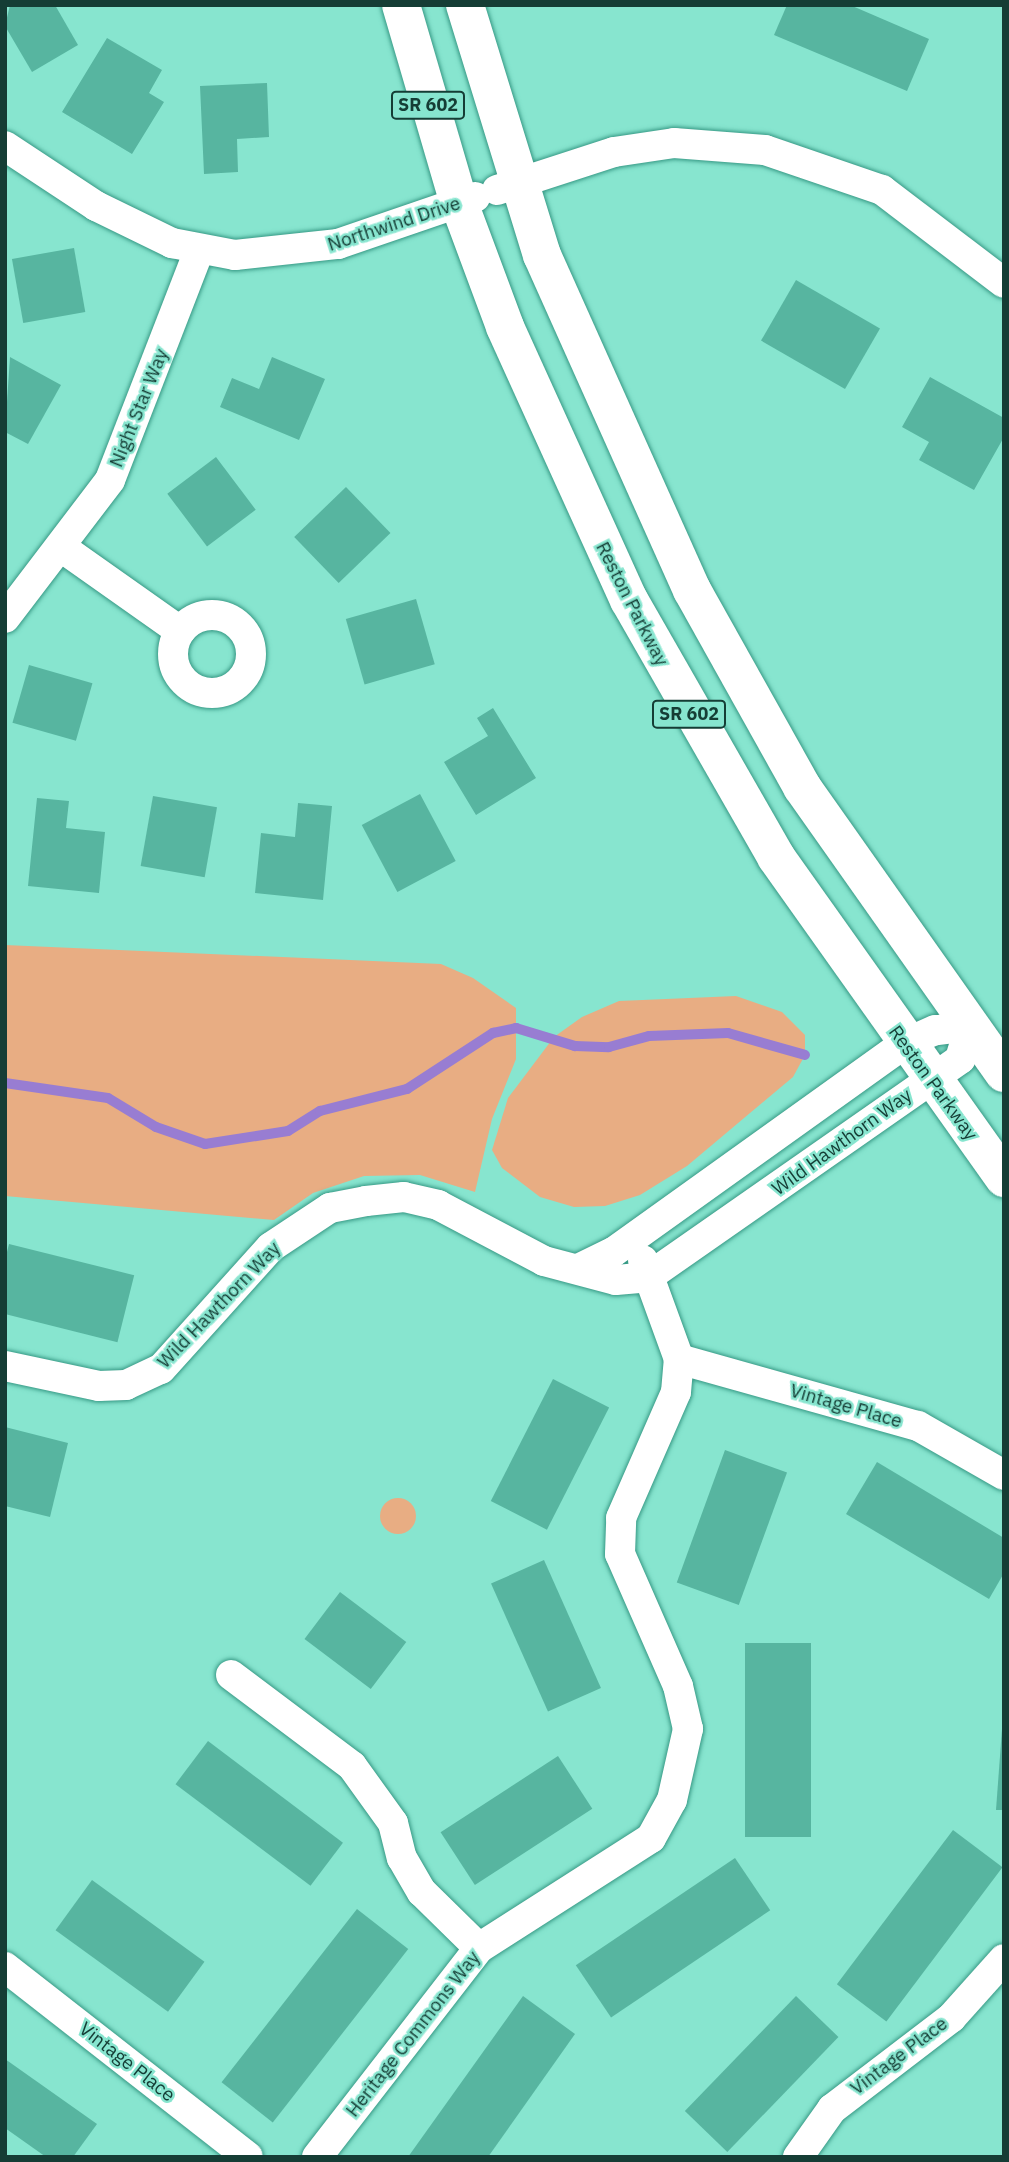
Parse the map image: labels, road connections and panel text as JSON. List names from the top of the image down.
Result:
{
  "streets": {
    "main road": ["SR 602", "Reston Parkway"],
    "street": [
      "Northwind Drive",
      "Night Star Way",
      "Wild Hawthorn Way",
      "Vintage Place",
      "Heritage Commons Way"
    ]
  },
  "crossings": [
    ["Northwind Drive", "Night Star Way"],
    ["Northwind Drive", "Reston Parkway"],
    ["Reston Parkway", "Wild Hawthorn Way"],
    ["Wild Hawthorn Way", "Heritage Commons Way"],
    ["Vintage Place", "Heritage Commons Way"]
  ]
}
